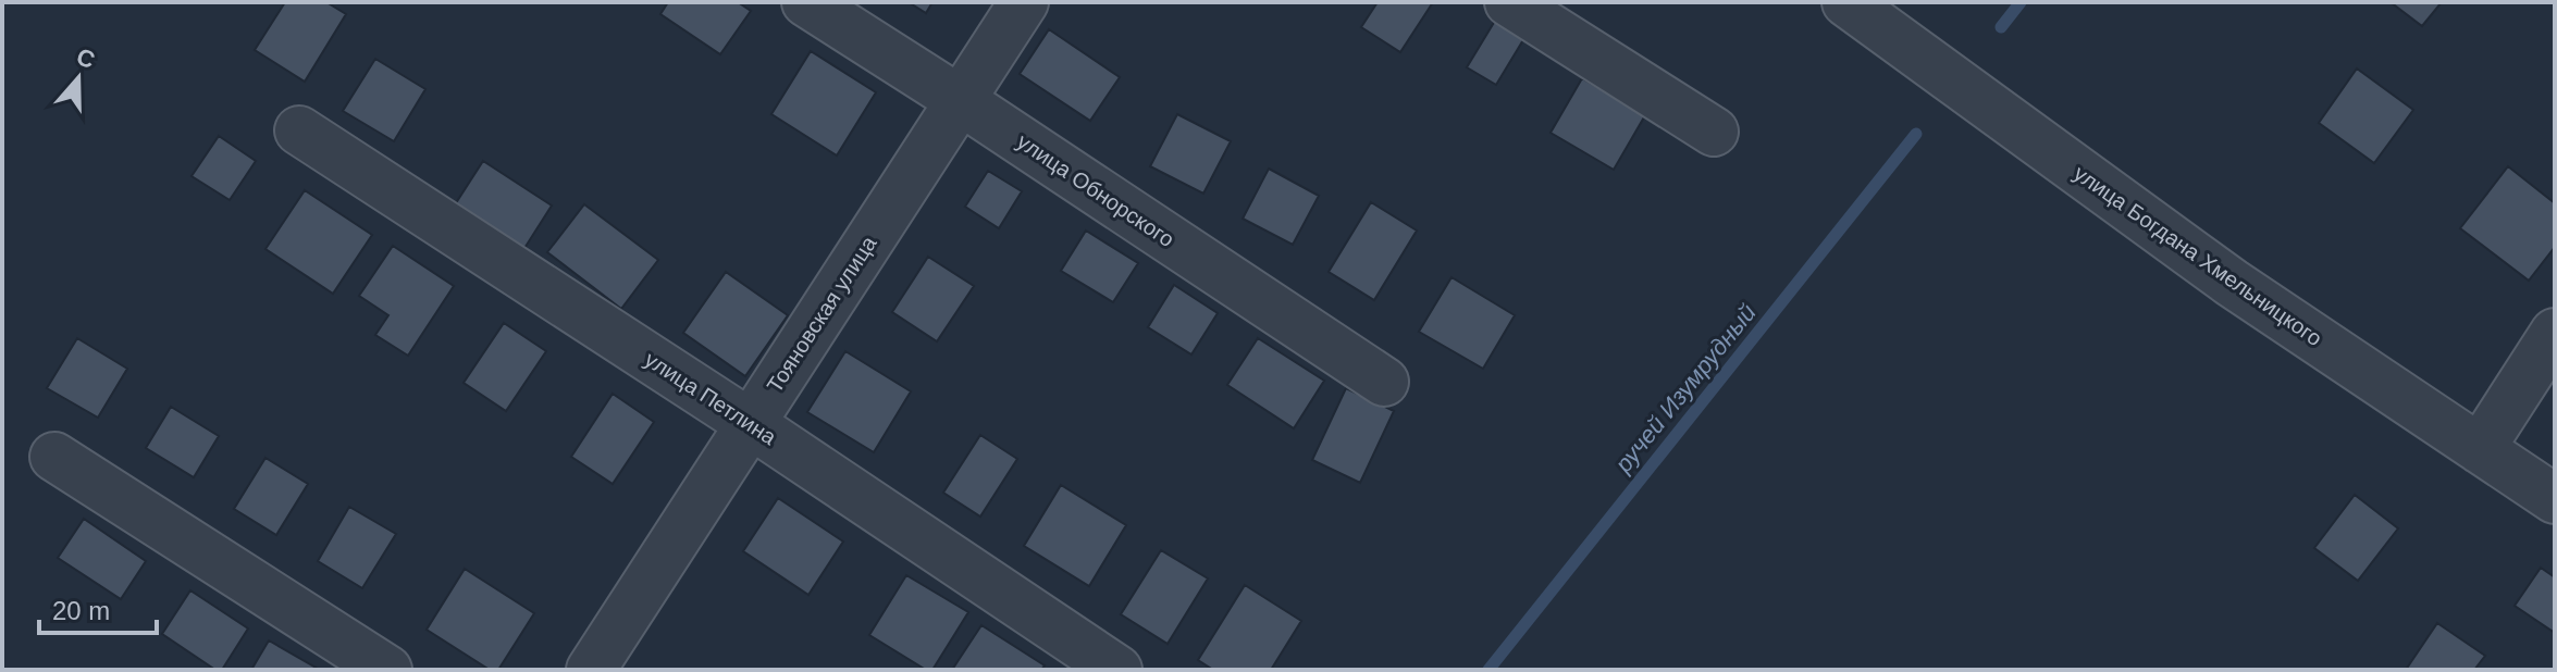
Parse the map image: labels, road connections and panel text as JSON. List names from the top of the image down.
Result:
{
  "streets": {
    "street": [
      "улица Обнорского",
      "улица Богдана Хмельницкого",
      "Тояновская улица",
      "улица Петлина"
    ]
  },
  "crossings": [
    ["улица Обнорского", "Тояновская улица"],
    ["Тояновская улица", "улица Петлина"]
  ],
  "water": ["ручей Изумрудный"],
  "scale_bar": "20 m",
  "north": "top"
}
